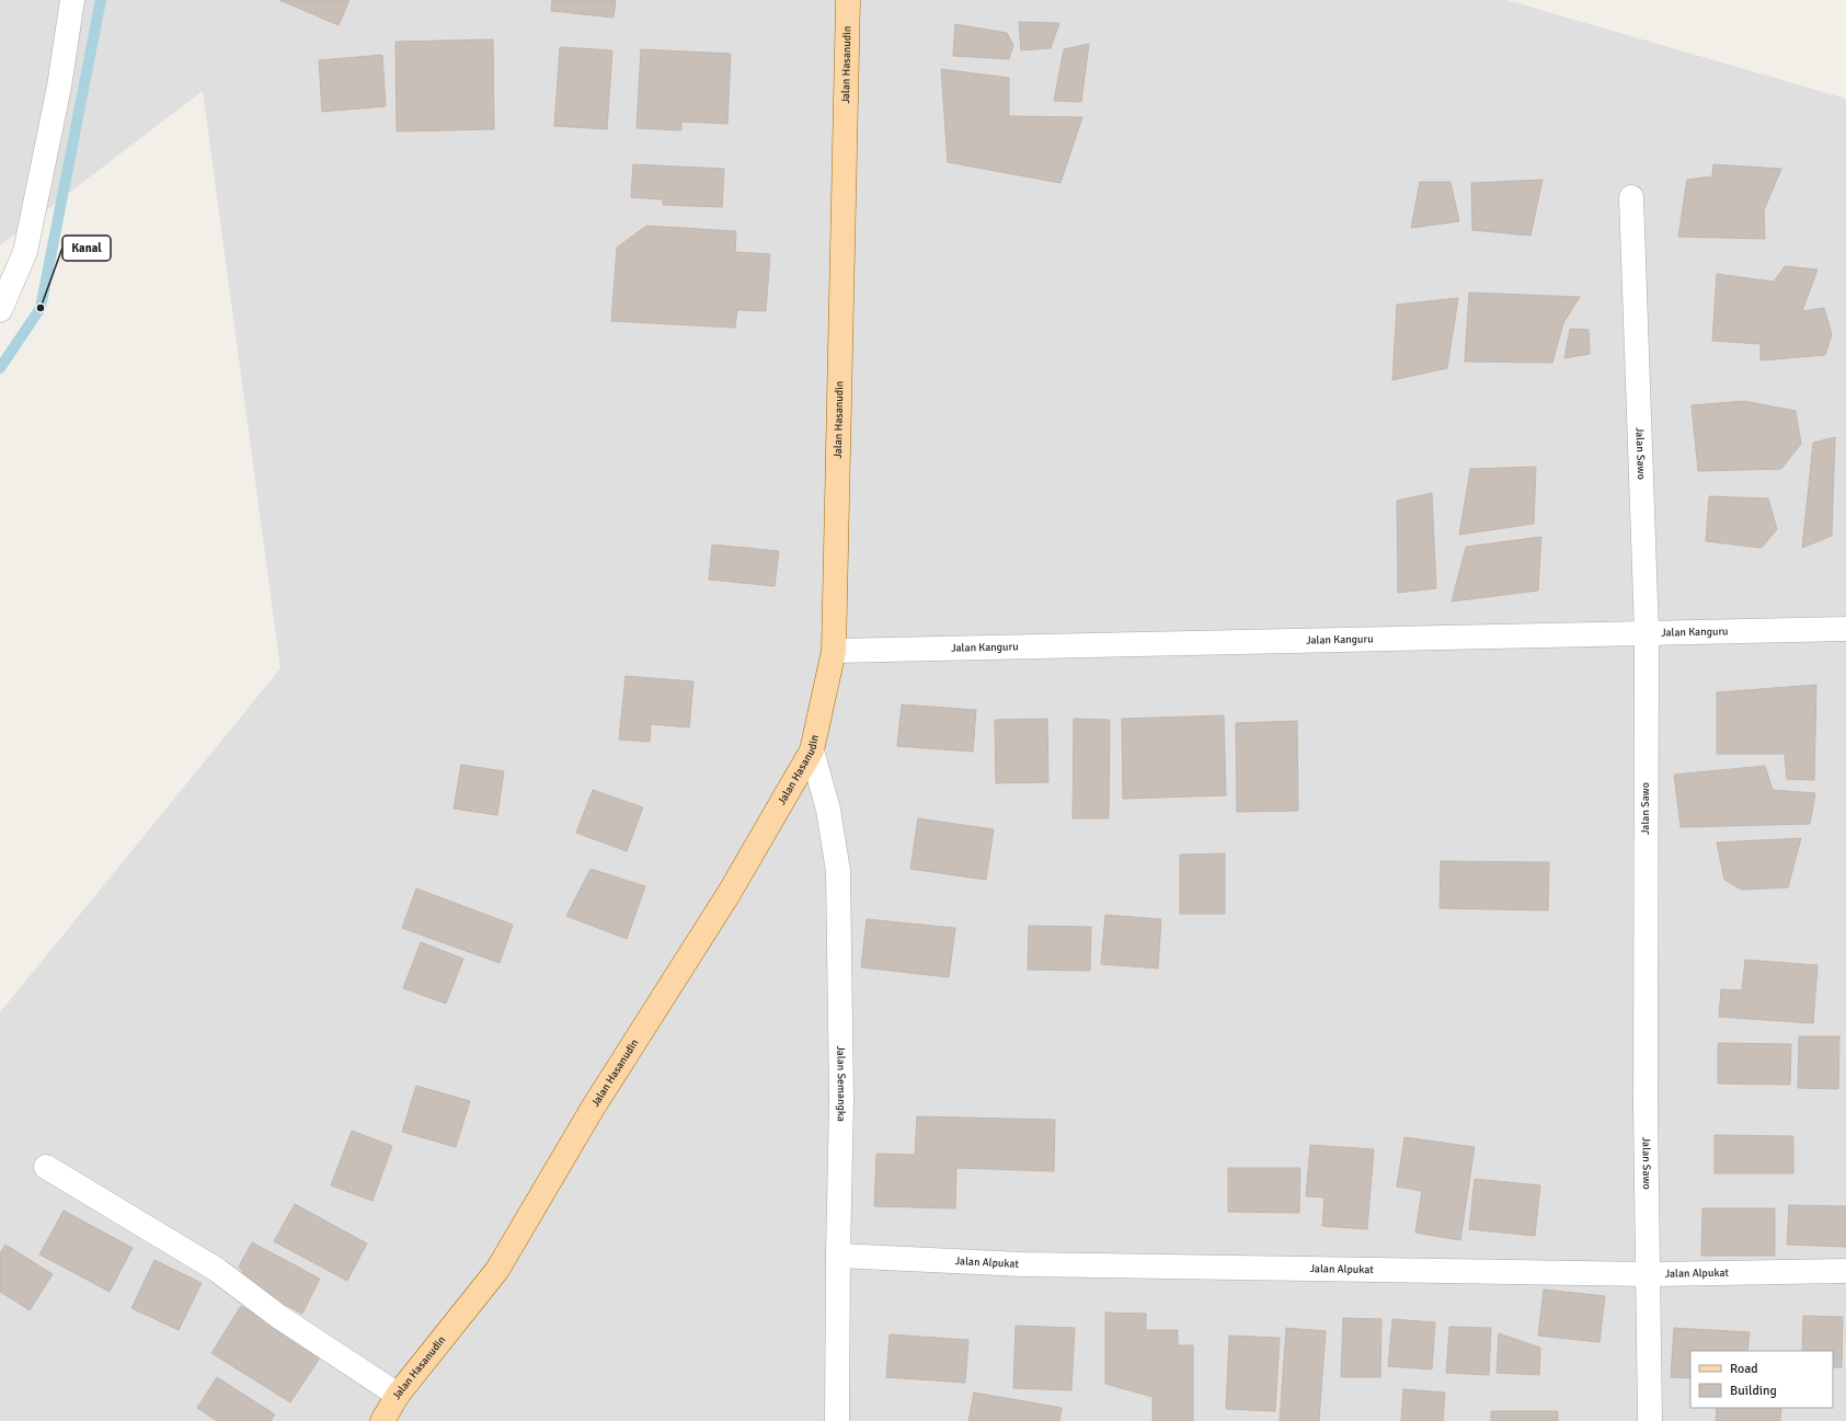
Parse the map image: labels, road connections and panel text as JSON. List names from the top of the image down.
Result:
{
  "streets": {
    "main road": ["Jalan Hasanudin"],
    "street": [
      "Jalan Sawo",
      "Jalan Kanguru",
      "Jalan Semangka",
      "Jalan Alpukat"
    ]
  },
  "crossings": [
    ["Jalan Hasanudin", "Jalan Kanguru"],
    ["Jalan Hasanudin", "Jalan Semangka"],
    ["Jalan Sawo", "Jalan Kanguru"],
    ["Jalan Sawo", "Jalan Alpukat"],
    ["Jalan Semangka", "Jalan Alpukat"]
  ],
  "places": ["Kanal"],
  "legend": ["Road", "Building"]
}
